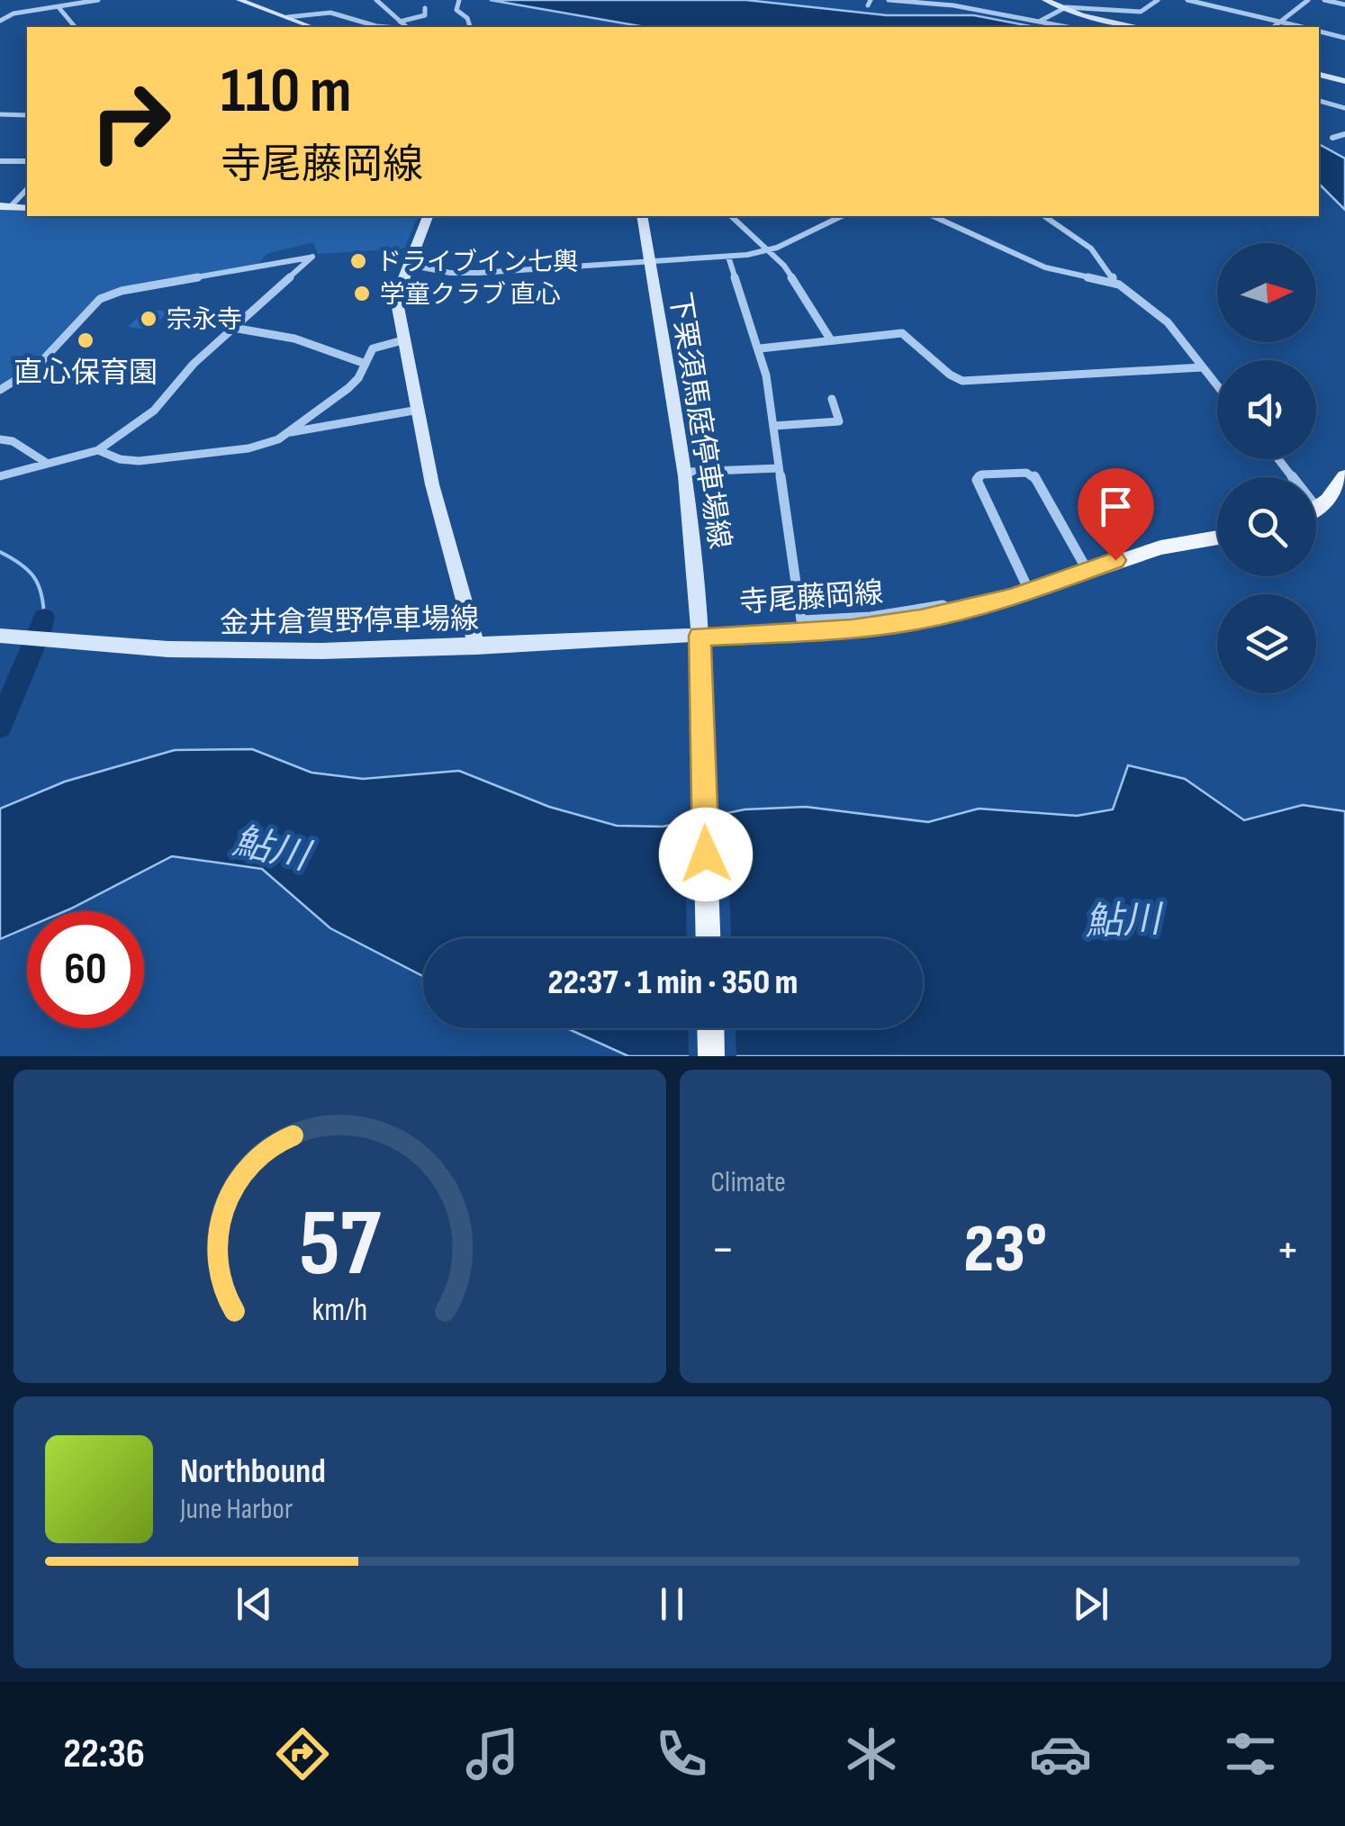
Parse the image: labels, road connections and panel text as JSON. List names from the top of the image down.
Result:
{
  "streets": {
    "main road": ["下栗須馬庭停車場線", "寺尾藤岡線", "金井倉賀野停車場線"]
  },
  "crossings": [
    ["下栗須馬庭停車場線", "寺尾藤岡線"],
    ["下栗須馬庭停車場線", "金井倉賀野停車場線"],
    ["寺尾藤岡線", "金井倉賀野停車場線"]
  ],
  "water": ["鮎川"],
  "places": [
    "ドライブイン七輿",
    "学童クラブ 直心",
    "宗永寺",
    "直心保育園"
  ],
  "north": "right",
  "page": {
    "turn": ["110 m", "寺尾藤岡線"],
    "limit": "60",
    "trip": "22:37 · 1 min · 350 m",
    "tile": "Climate",
    "heat": ["−", "23°", "+"],
    "song": ["Northbound", "June Harbor"],
    "tabs": "22:36",
    "gauge": ["57", "km/h"]
  }
}
